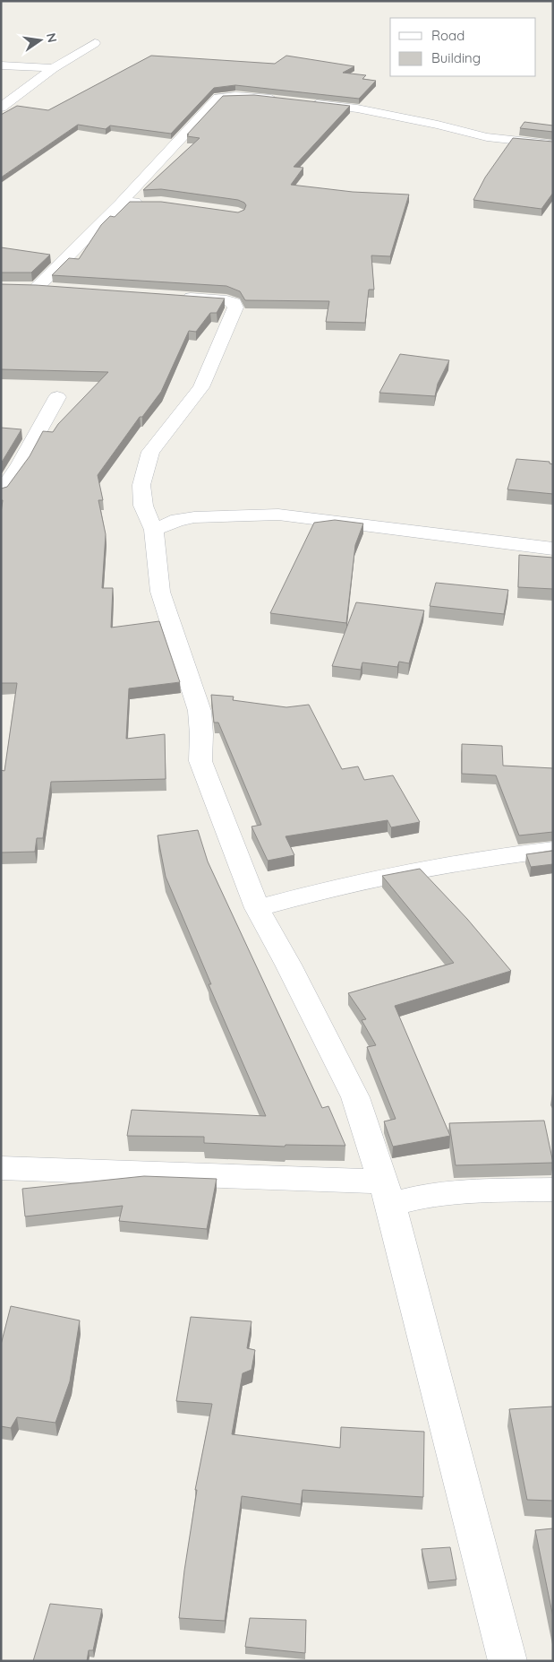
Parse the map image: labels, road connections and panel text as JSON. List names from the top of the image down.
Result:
{
  "legend": ["Road", "Building"],
  "north": "right"
}
